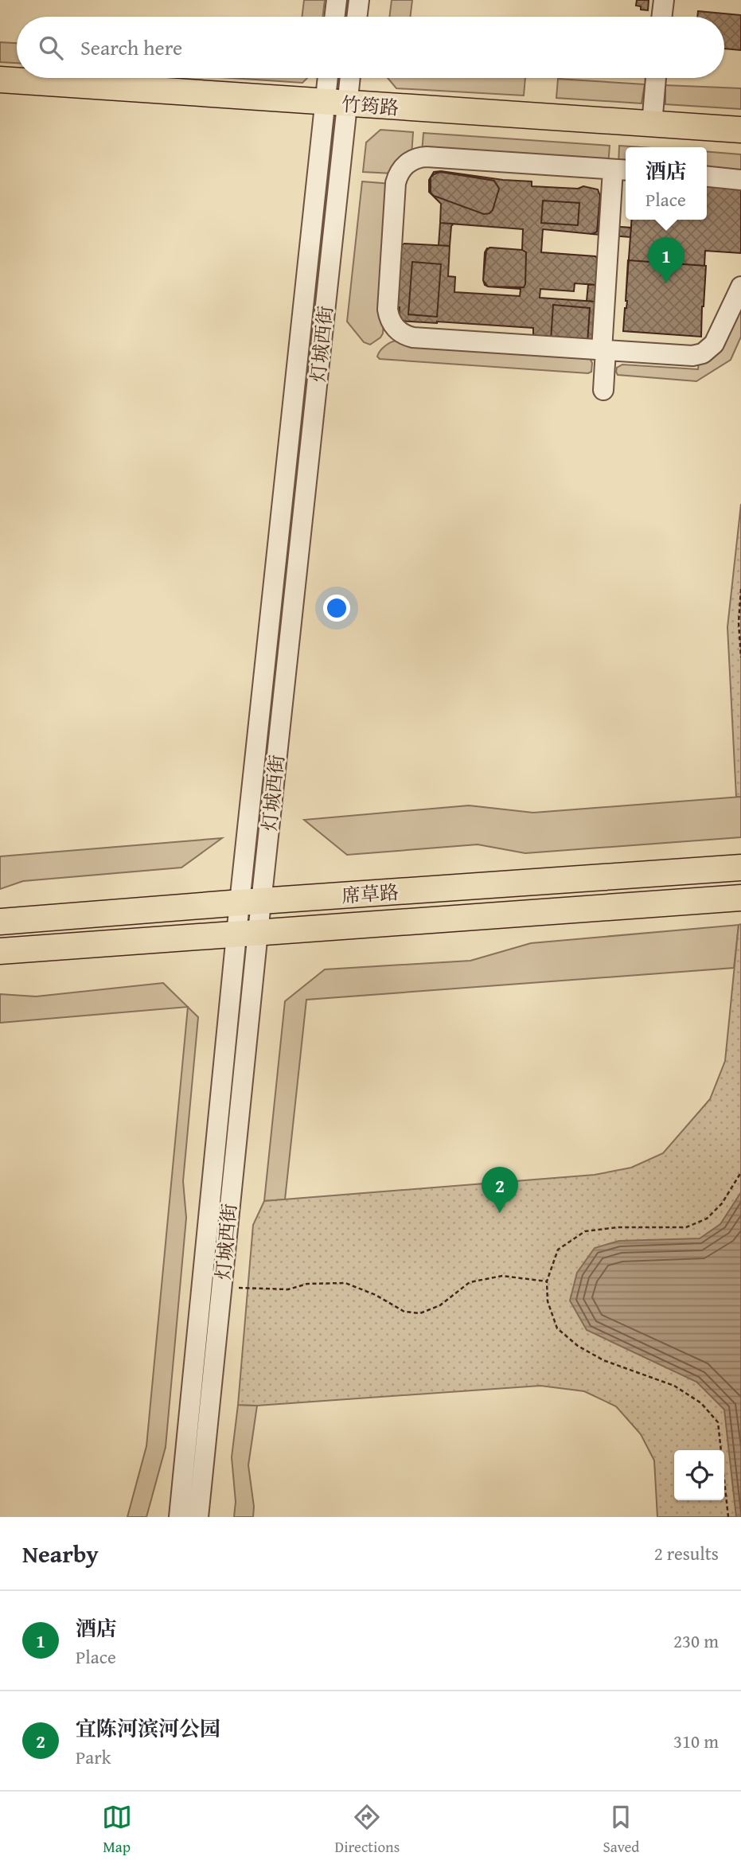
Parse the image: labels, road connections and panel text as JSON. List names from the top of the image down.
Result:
{
  "streets": {
    "main road": ["竹筠路", "席草路"],
    "street": ["灯城西街"]
  },
  "crossings": [
    ["竹筠路", "灯城西街"],
    ["灯城西街", "席草路"]
  ],
  "page": {
    "search": "Search here",
    "popup": ["酒店", "Place"],
    "pins": ["1", "2"],
    "heading": ["Nearby", "2 results"],
    "list": [
      {
        "mark": "1",
        "name": "酒店",
        "note": "Place",
        "value": "230 m"
      },
      {
        "mark": "2",
        "name": "宜陈河滨河公园",
        "note": "Park",
        "value": "310 m"
      }
    ],
    "nav": ["Map", "Directions", "Saved"]
  }
}
